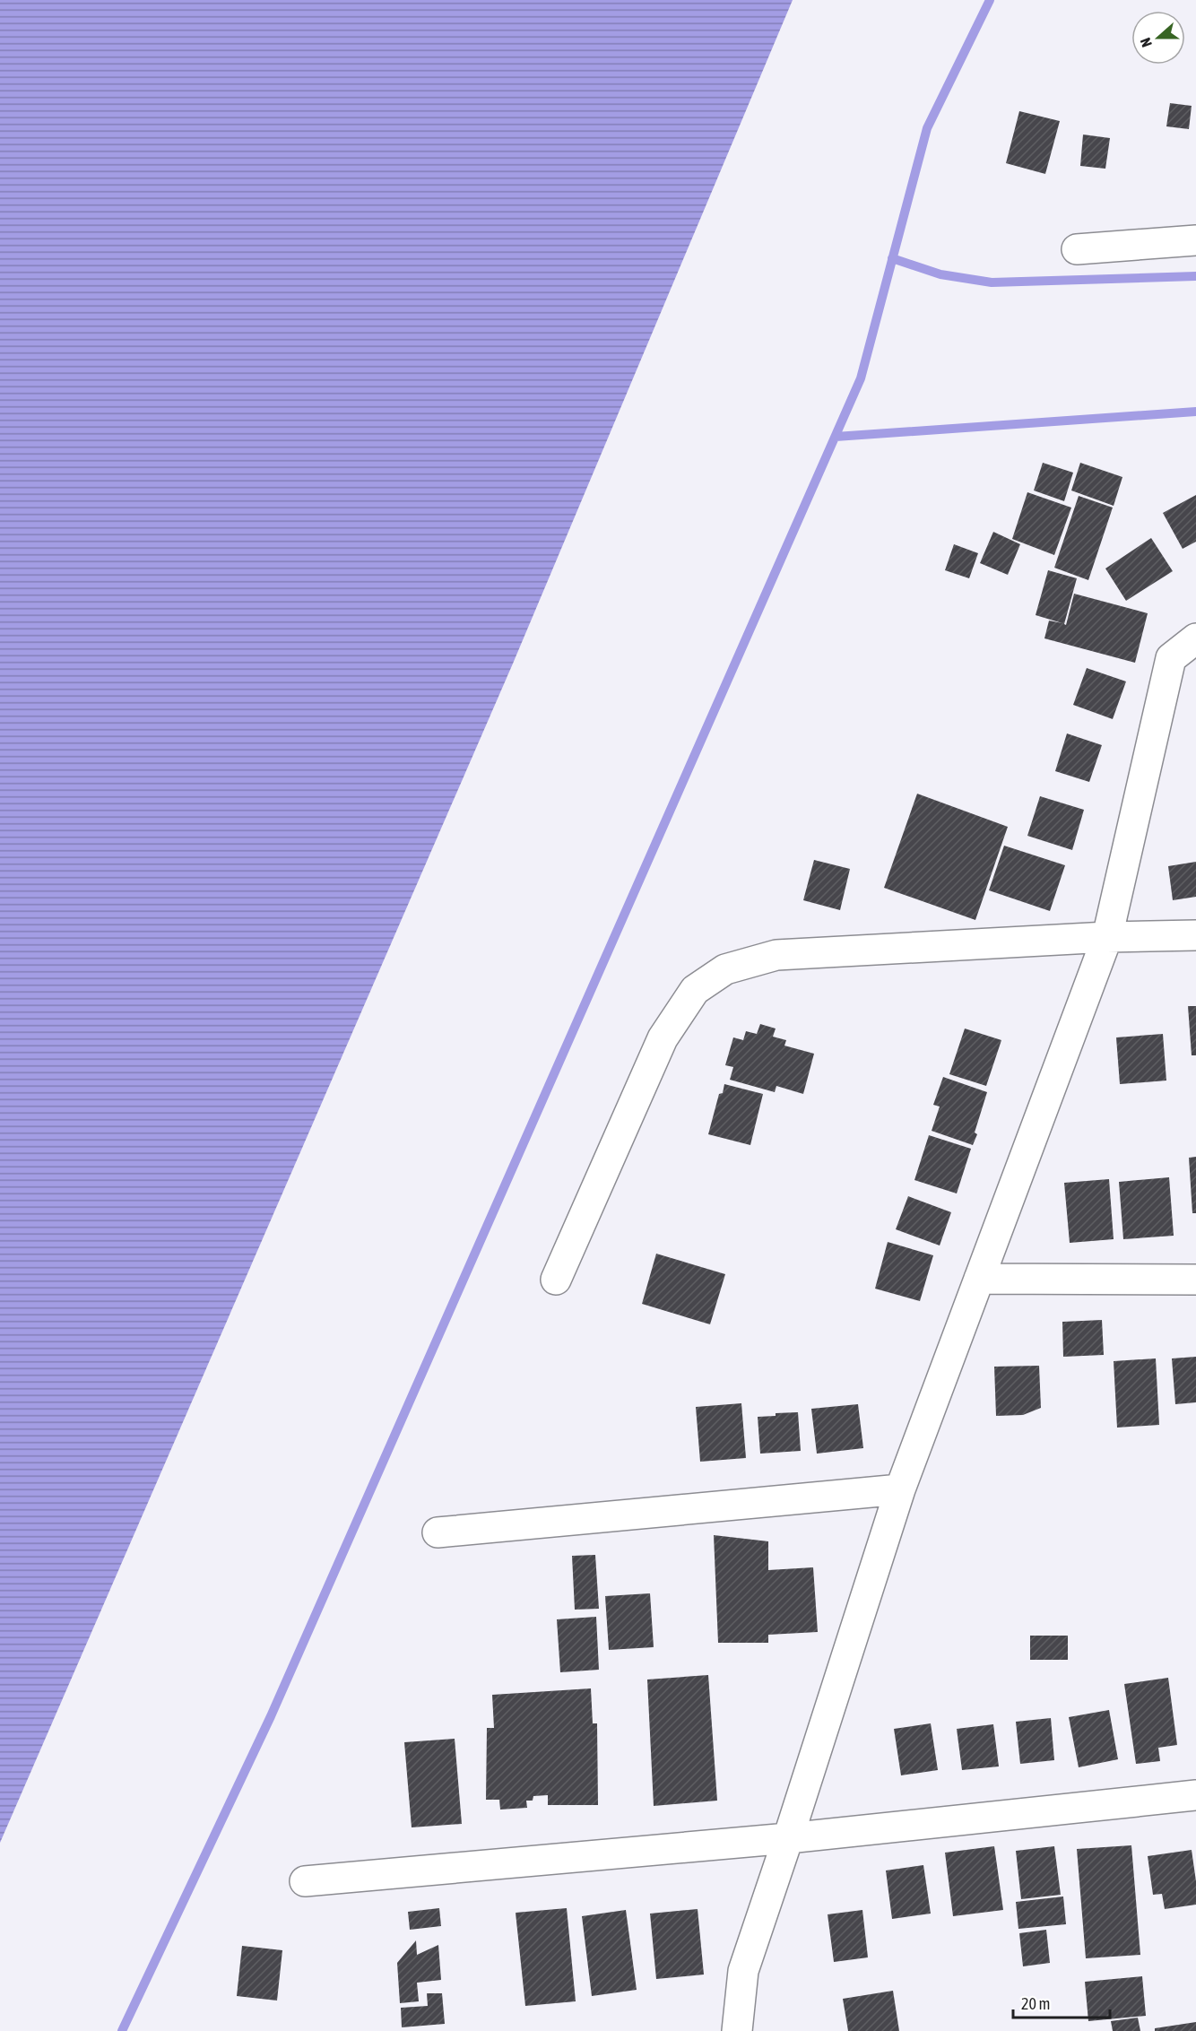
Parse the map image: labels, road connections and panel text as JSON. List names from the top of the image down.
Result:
{
  "scale_bar": "20 m",
  "north": "left"
}
